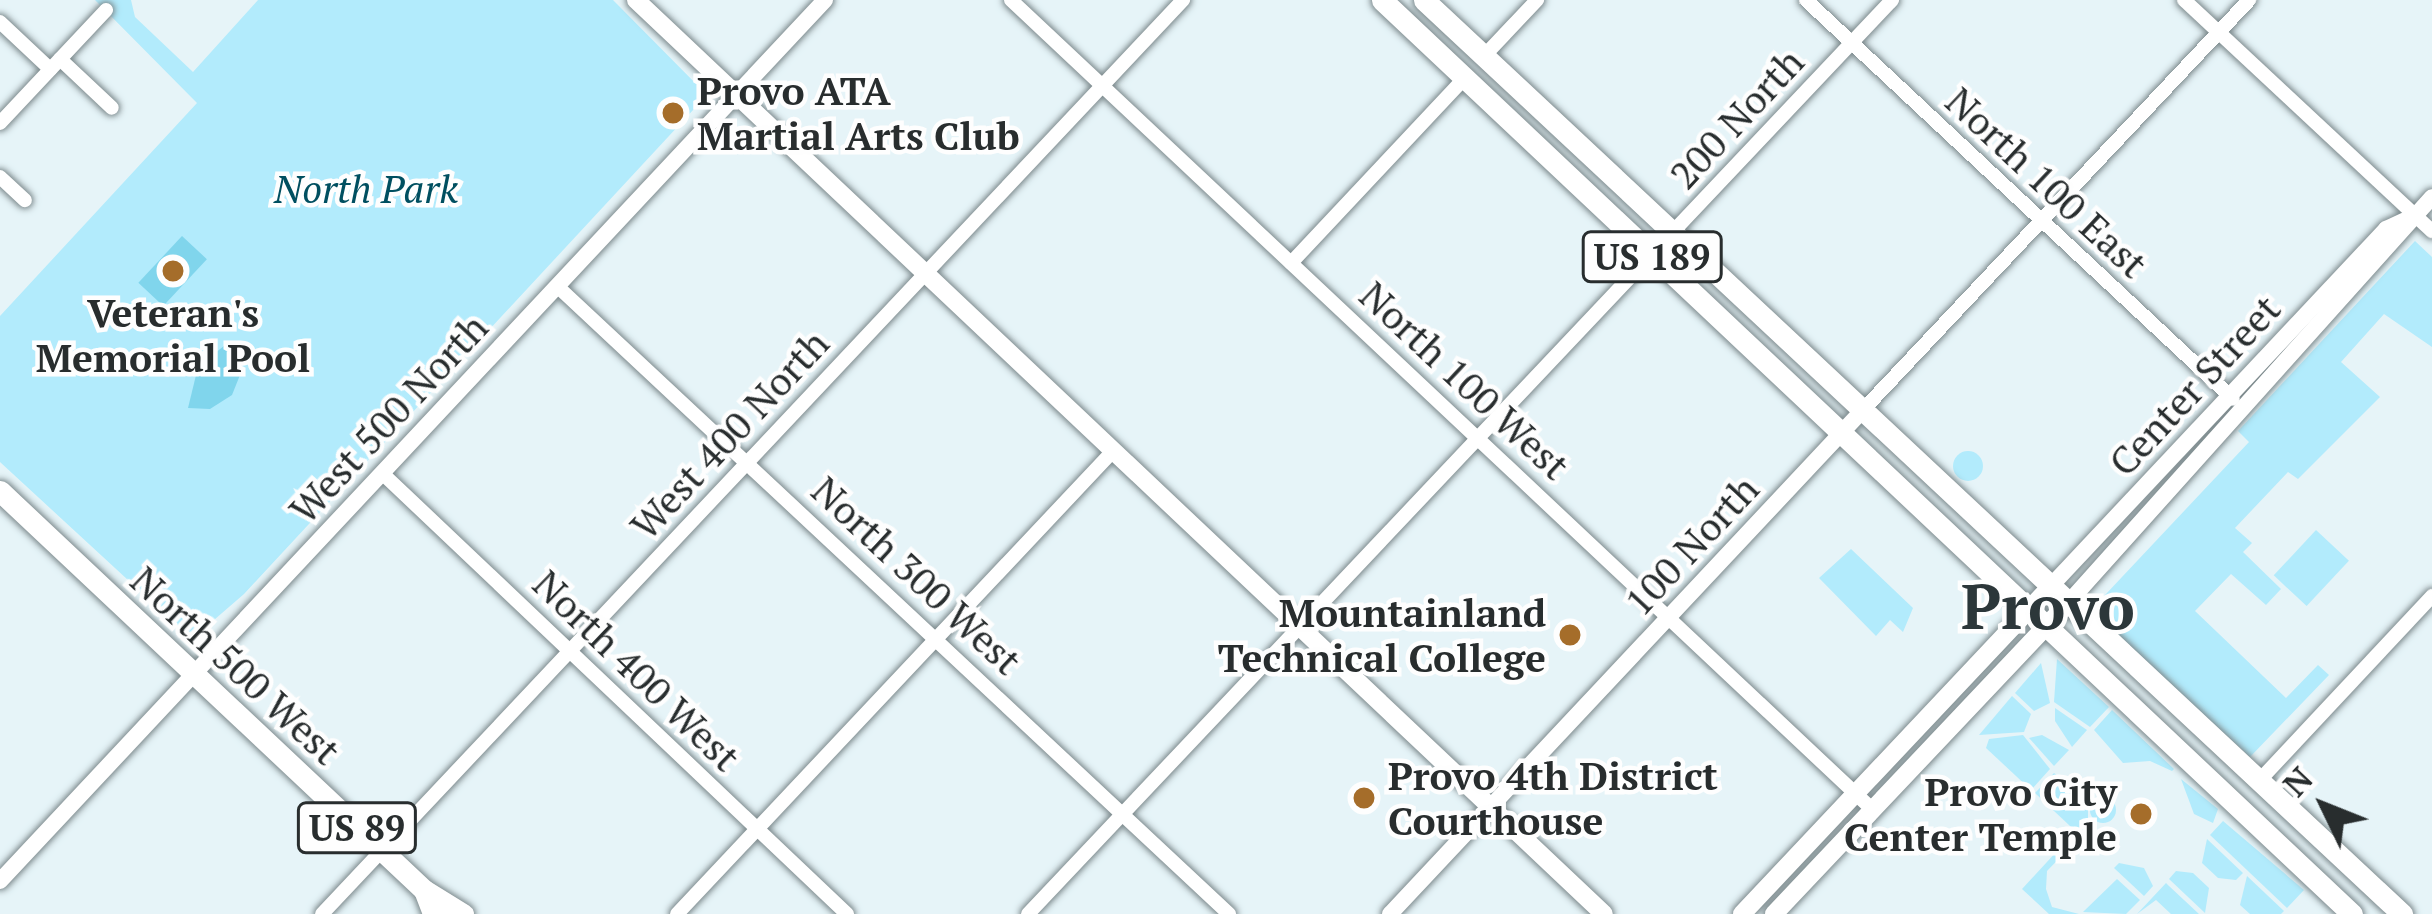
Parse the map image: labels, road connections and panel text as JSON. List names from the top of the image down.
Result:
{
  "streets": {
    "main road": [
      "US 189",
      "Center Street",
      "North 500 West",
      "US 89"
    ],
    "street": [
      "200 North",
      "North 100 East",
      "North 100 West",
      "West 500 North",
      "West 400 North",
      "100 North",
      "North 300 West",
      "North 400 West"
    ]
  },
  "crossings": [
    ["200 North", "North 100 East"],
    ["200 North", "US 189"],
    ["200 North", "North 100 West"],
    ["200 North", "North 300 West"],
    ["North 100 East", "Center Street"],
    ["North 100 East", "100 North"],
    ["US 189", "Center Street"],
    ["US 189", "100 North"],
    ["North 100 West", "West 400 North"],
    ["North 100 West", "100 North"],
    ["West 500 North", "North 300 West"],
    ["West 500 North", "North 500 West"],
    ["West 500 North", "North 400 West"],
    ["West 400 North", "North 300 West"],
    ["West 400 North", "North 500 West"],
    ["West 400 North", "North 400 West"]
  ],
  "districts": ["Provo"],
  "parks": ["North Park"],
  "places": [
    "Provo ATA Martial Arts Club",
    "Veteran's Memorial Pool",
    "Mountainland Technical College",
    "Provo 4th District Courthouse",
    "Provo City Center Temple"
  ],
  "north": "top left"
}
